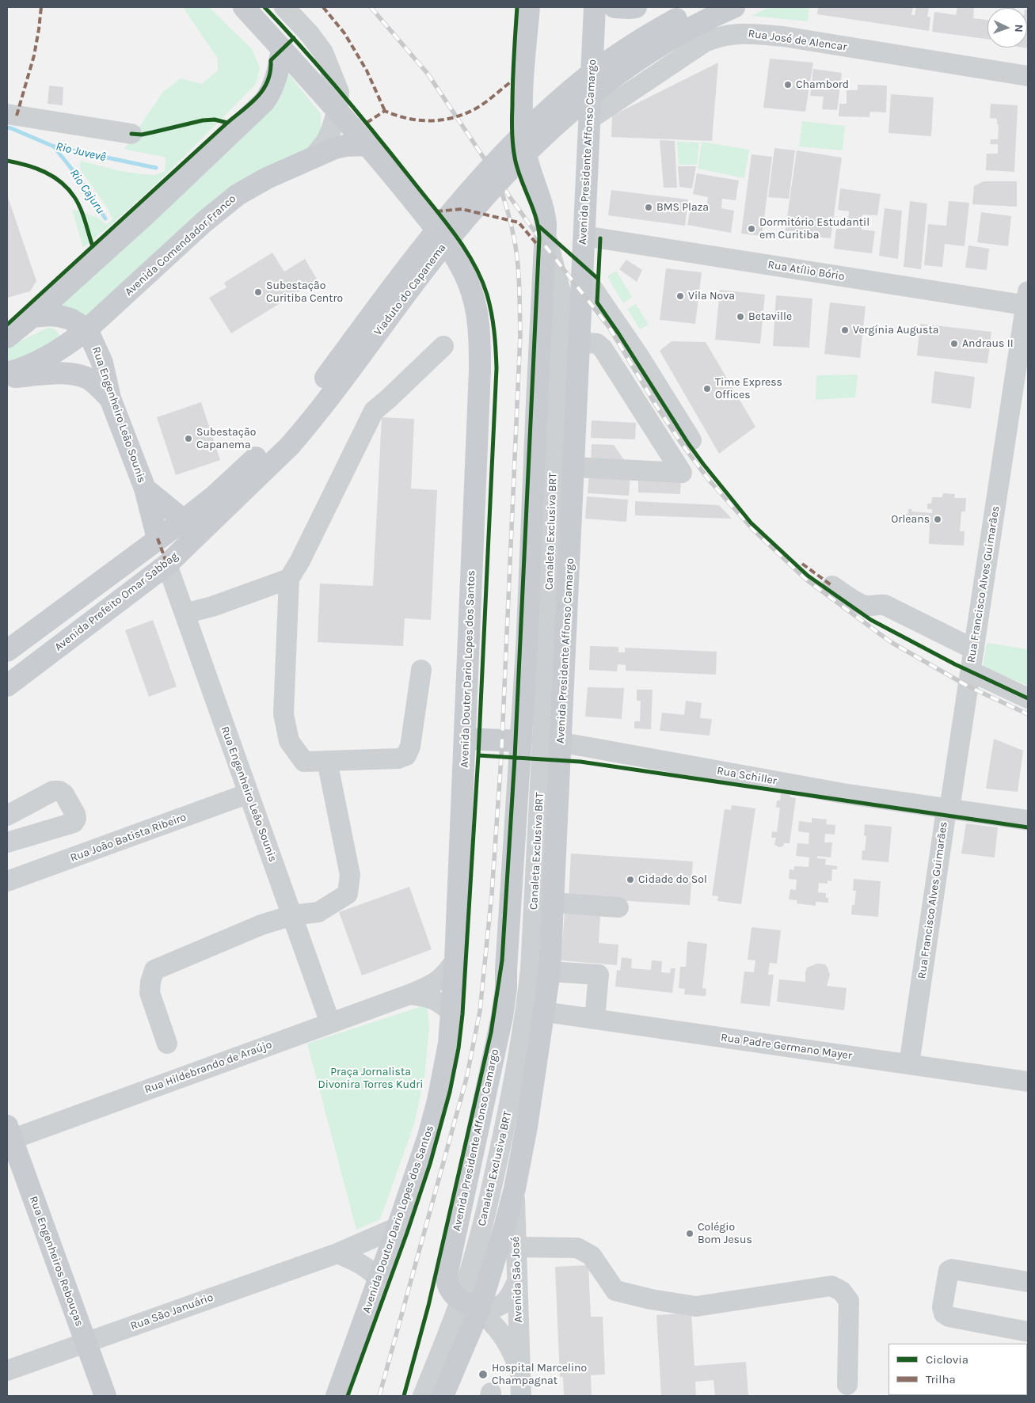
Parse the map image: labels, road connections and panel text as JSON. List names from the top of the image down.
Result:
{
  "streets": {
    "main road": [
      "Avenida Presidente Affonso Camargo",
      "Avenida Comendador Franco",
      "Viaduto do Capanema",
      "Rua Engenheiro Leão Sounis",
      "Avenida Prefeito Omar Sabbag",
      "Avenida Doutor Dario Lopes dos Santos",
      "Rua Schiller",
      "Rua Engenheiros Rebouças"
    ],
    "street": [
      "Rua José de Alencar",
      "Rua Atílio Bório",
      "Canaleta Exclusiva BRT",
      "Rua Francisco Alves Guimarães",
      "Rua João Batista Ribeiro",
      "Rua Padre Germano Mayer",
      "Rua Hildebrando de Araújo",
      "Avenida São José",
      "Rua São Januário"
    ]
  },
  "crossings": [
    ["Rua José de Alencar", "Avenida Presidente Affonso Camargo"],
    ["Avenida Presidente Affonso Camargo", "Rua Atílio Bório"],
    ["Avenida Presidente Affonso Camargo", "Canaleta Exclusiva BRT"],
    ["Avenida Presidente Affonso Camargo", "Rua Schiller"],
    ["Avenida Presidente Affonso Camargo", "Rua Padre Germano Mayer"],
    ["Avenida Presidente Affonso Camargo", "Avenida São José"],
    ["Avenida Comendador Franco", "Rua Engenheiro Leão Sounis"],
    ["Avenida Comendador Franco", "Avenida Doutor Dario Lopes dos Santos"],
    ["Rua Atílio Bório", "Canaleta Exclusiva BRT"],
    ["Rua Atílio Bório", "Rua Francisco Alves Guimarães"],
    ["Viaduto do Capanema", "Avenida Prefeito Omar Sabbag"],
    ["Rua Engenheiro Leão Sounis", "Avenida Prefeito Omar Sabbag"],
    ["Rua Engenheiro Leão Sounis", "Rua João Batista Ribeiro"],
    ["Rua Engenheiro Leão Sounis", "Rua Hildebrando de Araújo"],
    ["Canaleta Exclusiva BRT", "Rua Schiller"],
    ["Rua Francisco Alves Guimarães", "Rua Schiller"],
    ["Rua Francisco Alves Guimarães", "Rua Padre Germano Mayer"],
    ["Avenida Doutor Dario Lopes dos Santos", "Rua Schiller"],
    ["Avenida Doutor Dario Lopes dos Santos", "Rua Hildebrando de Araújo"],
    ["Avenida Doutor Dario Lopes dos Santos", "Rua São Januário"],
    ["Rua Hildebrando de Araújo", "Rua Engenheiros Rebouças"],
    ["Rua Engenheiros Rebouças", "Rua São Januário"]
  ],
  "water": ["Rio Juvevê", "Rio Cajuru"],
  "parks": ["Praça Jornalista Divonira Torres Kudri"],
  "places": [
    "Chambord",
    "BMS Plaza",
    "Dormitório Estudantil em Curitiba",
    "Subestação Curitiba Centro",
    "Vila Nova",
    "Betaville",
    "Vergínia Augusta",
    "Andraus II",
    "Time Express Offices",
    "Subestação Capanema",
    "Orleans",
    "Cidade do Sol",
    "Colégio Bom Jesus",
    "Hospital Marcelino Champagnat"
  ],
  "legend": ["Ciclovia", "Trilha"],
  "north": "right"
}
